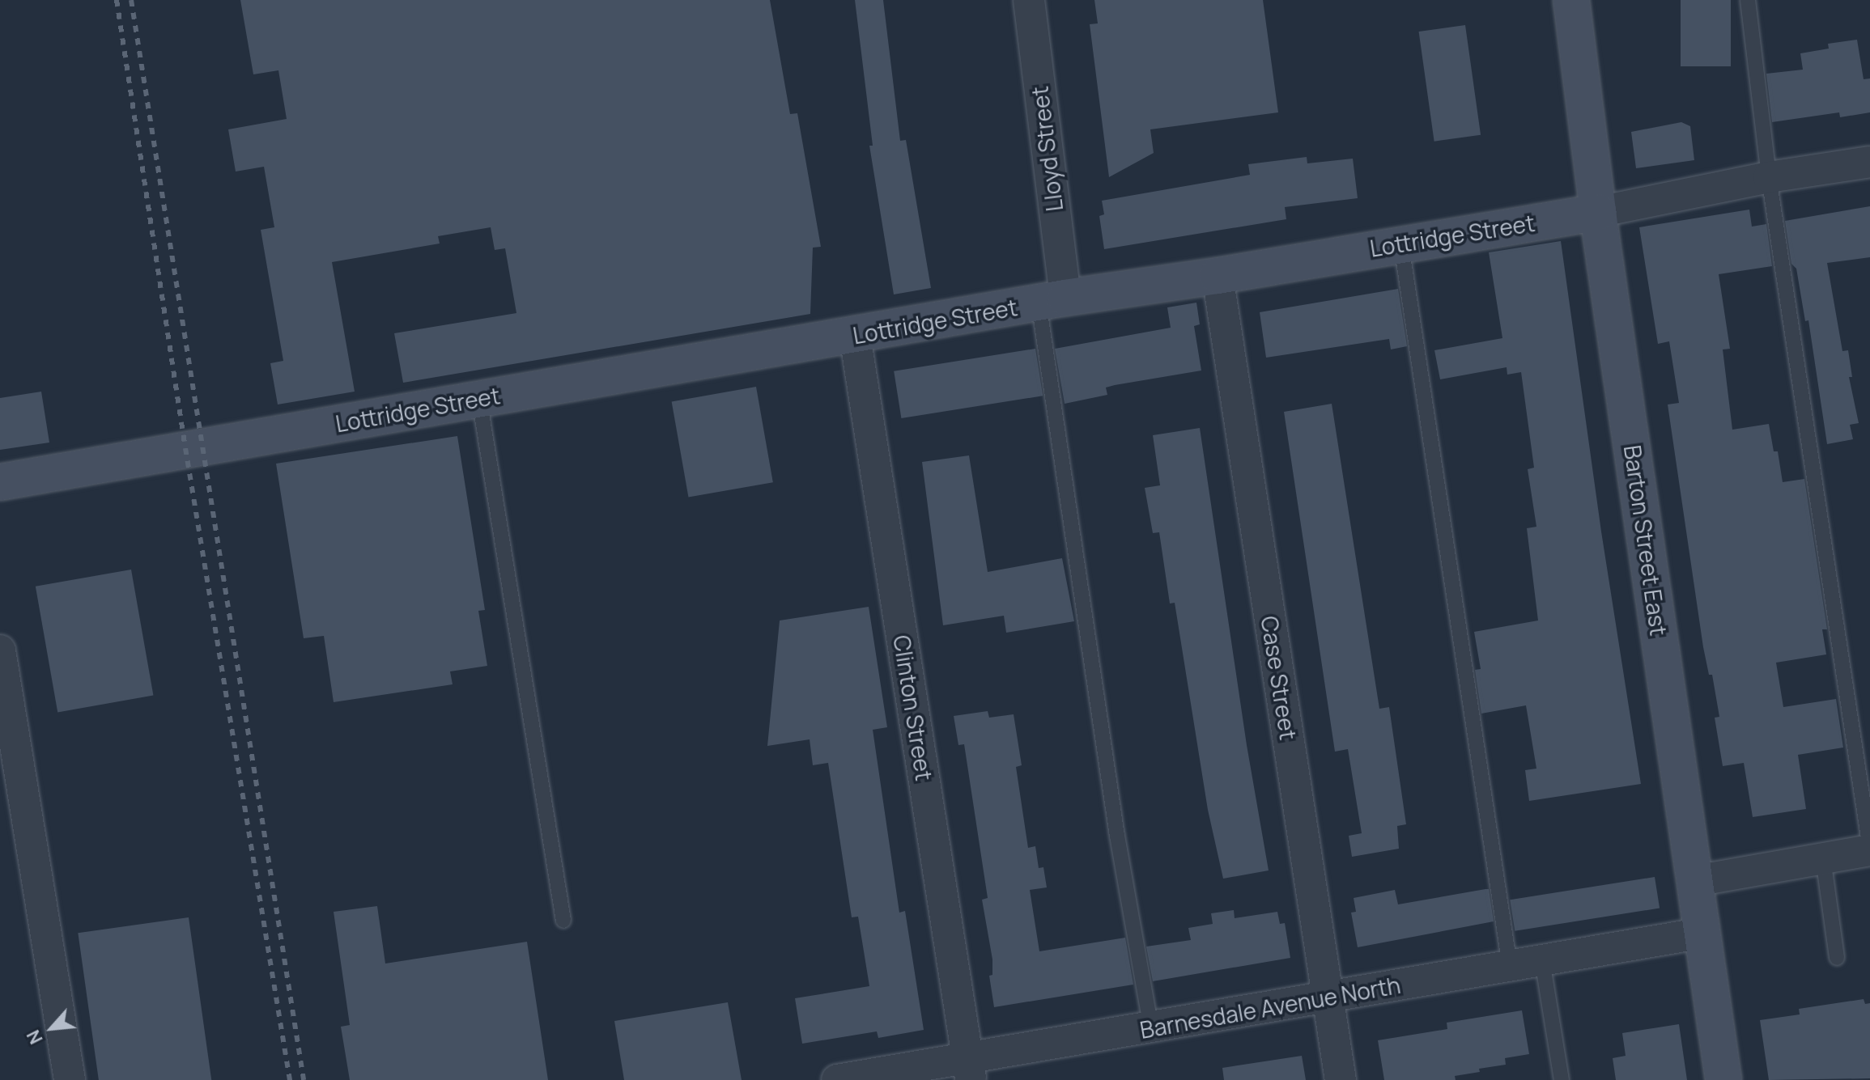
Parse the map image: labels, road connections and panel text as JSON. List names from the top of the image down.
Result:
{
  "streets": {
    "street": [
      "Lloyd Street",
      "Lottridge Street",
      "Barton Street East",
      "Case Street",
      "Clinton Street",
      "Barnesdale Avenue North"
    ]
  },
  "crossings": [
    ["Lloyd Street", "Lottridge Street"],
    ["Lottridge Street", "Barton Street East"],
    ["Lottridge Street", "Case Street"],
    ["Lottridge Street", "Clinton Street"],
    ["Barton Street East", "Barnesdale Avenue North"],
    ["Case Street", "Barnesdale Avenue North"],
    ["Clinton Street", "Barnesdale Avenue North"]
  ],
  "north": "bottom left"
}
